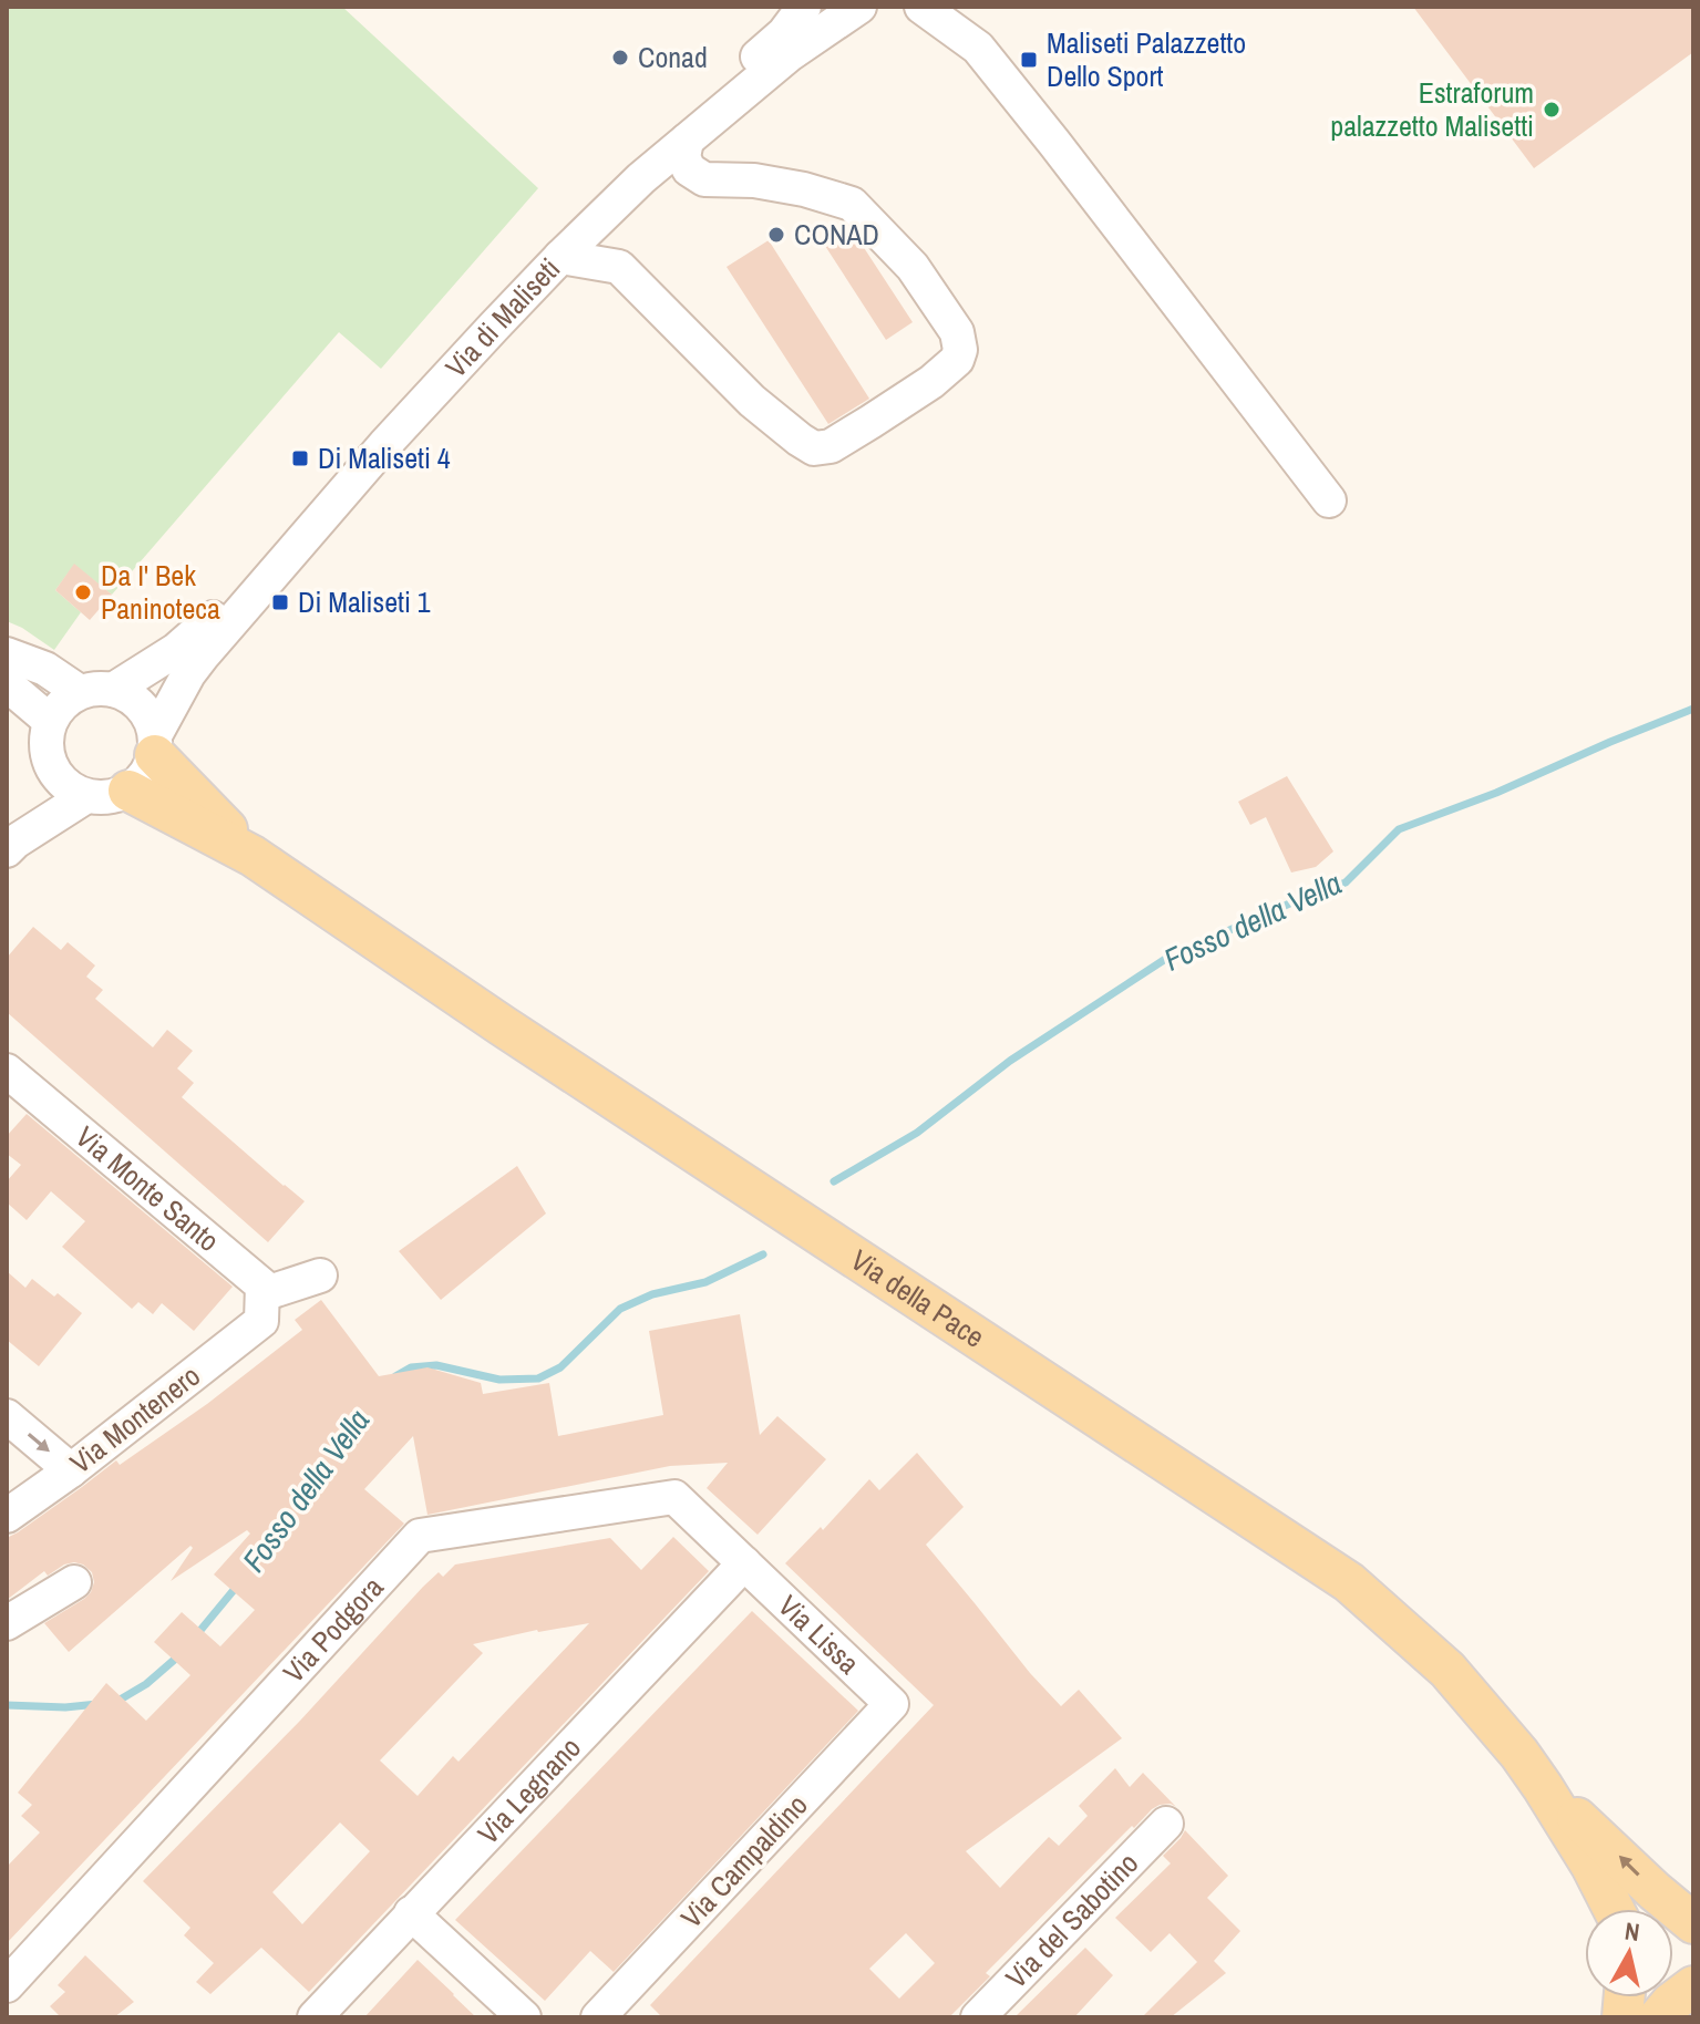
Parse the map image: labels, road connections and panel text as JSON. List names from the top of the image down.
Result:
{
  "streets": {
    "main road": ["Via della Pace"],
    "street": [
      "Via di Maliseti",
      "Via Monte Santo",
      "Via Montenero",
      "Via Podgora",
      "Via Lissa",
      "Via Legnano",
      "Via Campaldino",
      "Via del Sabotino"
    ]
  },
  "crossings": [
    ["Via Monte Santo", "Via Montenero"],
    ["Via Podgora", "Via Lissa"],
    ["Via Podgora", "Via Legnano"],
    ["Via Lissa", "Via Legnano"],
    ["Via Lissa", "Via Campaldino"]
  ],
  "water": ["Fosso della Vella"],
  "places": {
    "other": [
      "Conad",
      "Estraforum palazzetto Malisetti",
      "CONAD",
      "Da I' Bek Paninoteca"
    ],
    "transit": ["Maliseti Palazzetto Dello Sport", "Di Maliseti 4", "Di Maliseti 1"]
  },
  "north": "top"
}
